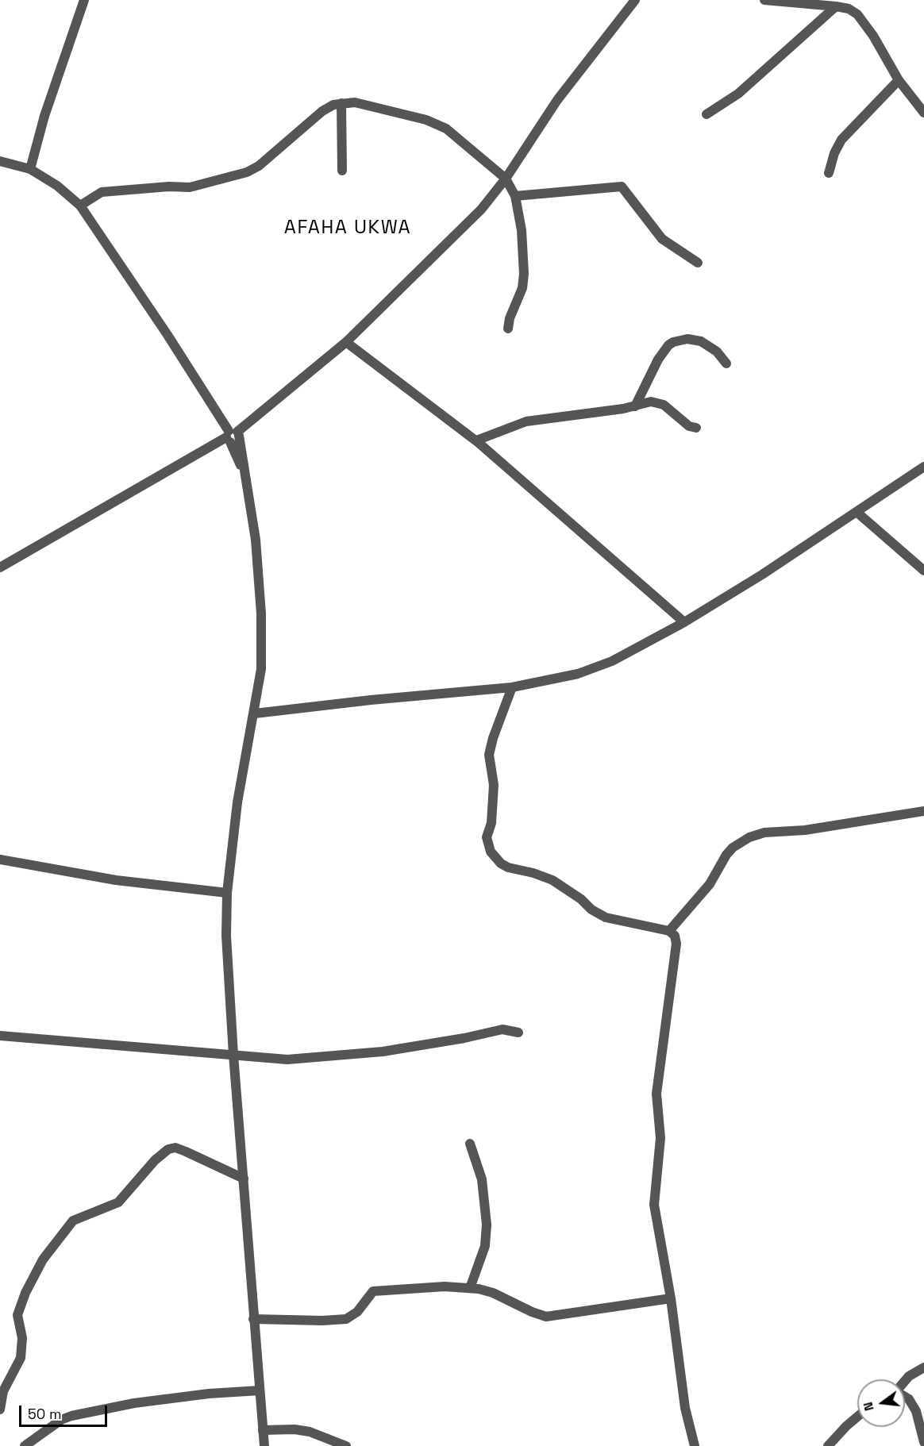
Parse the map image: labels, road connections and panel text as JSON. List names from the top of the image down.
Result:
{
  "districts": ["AFAHA UKWA"],
  "scale_bar": "50 m",
  "north": "left"
}
